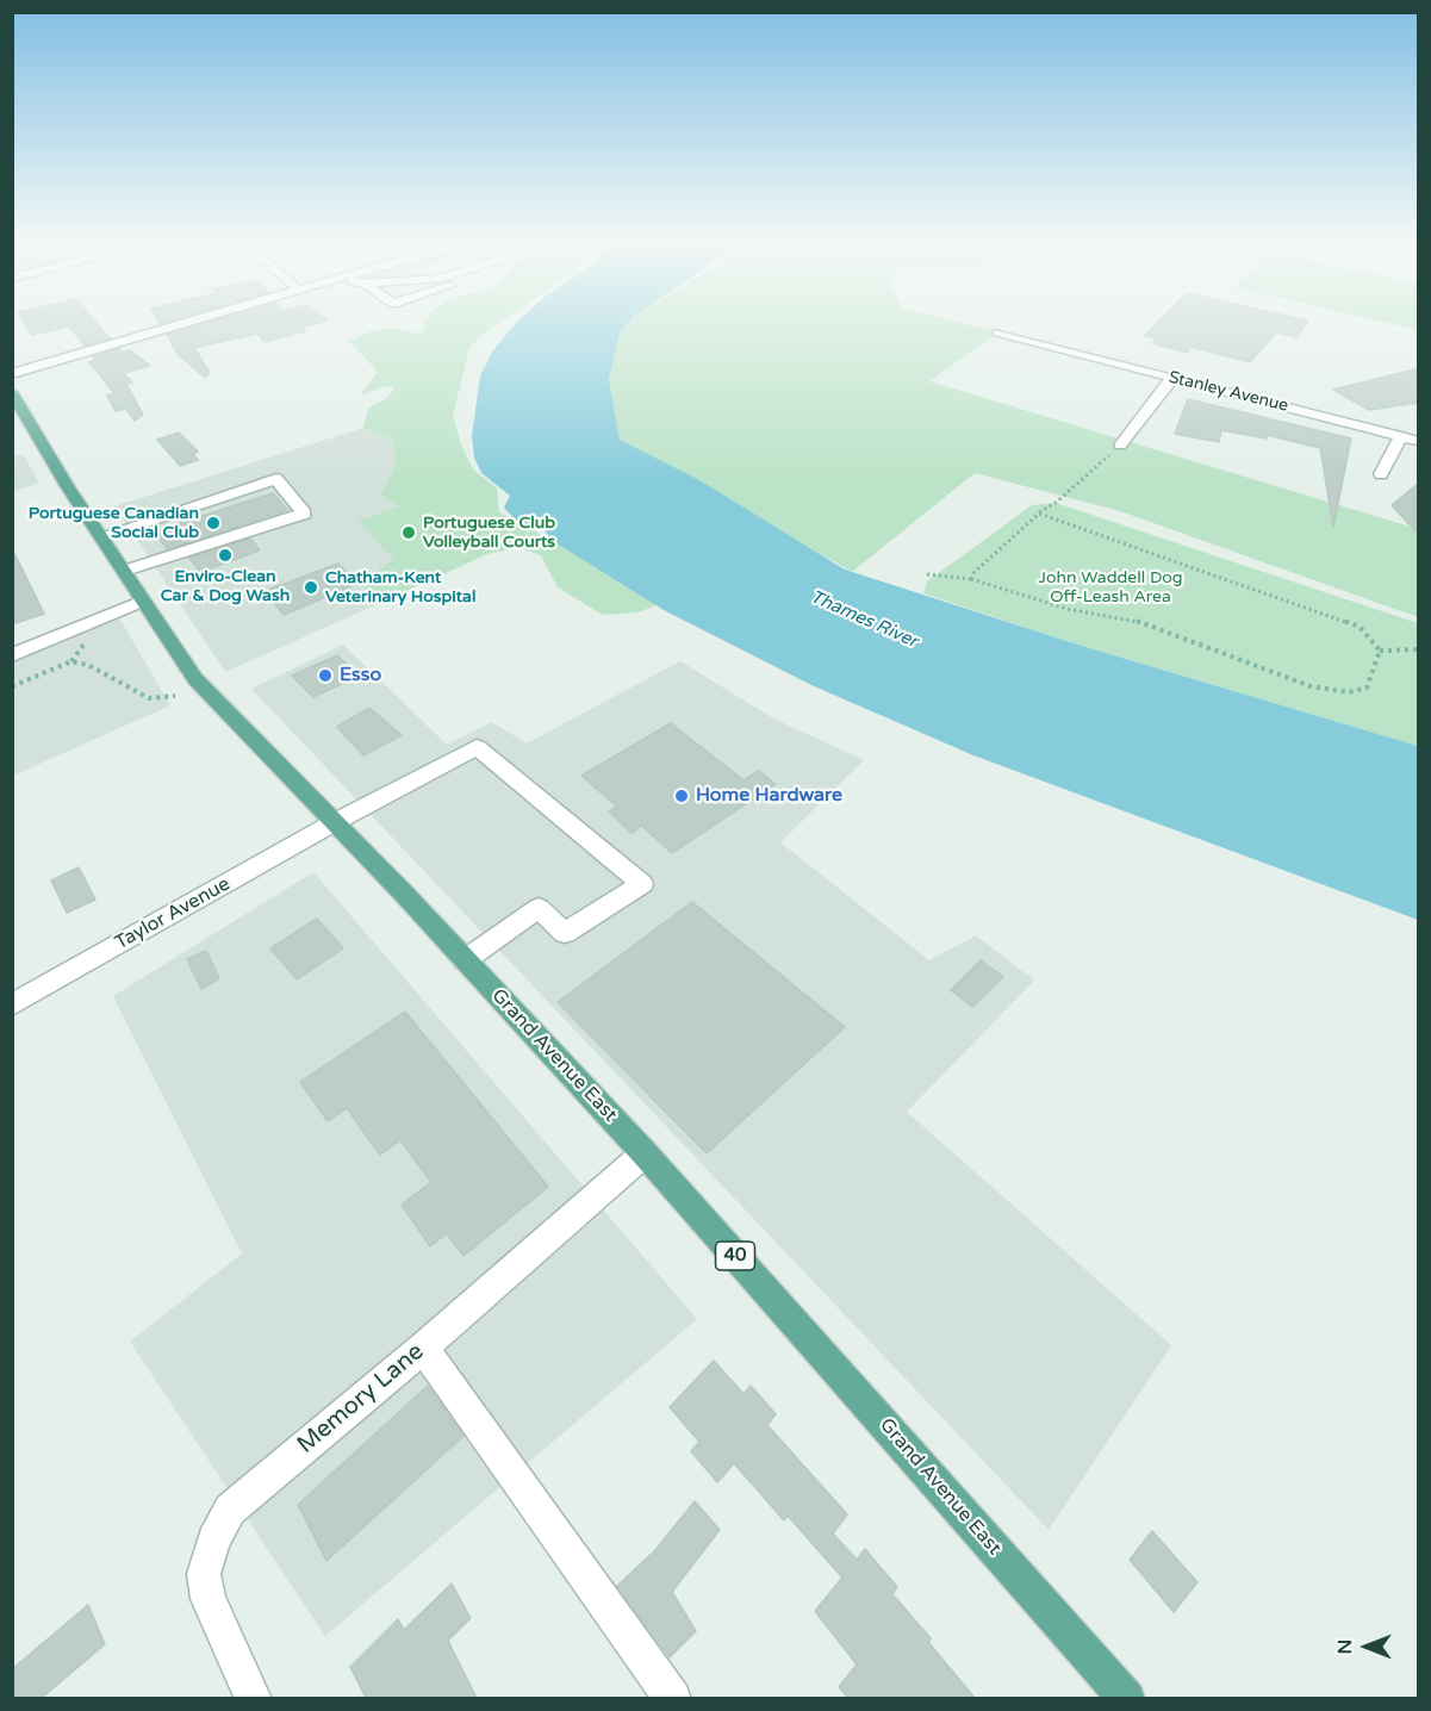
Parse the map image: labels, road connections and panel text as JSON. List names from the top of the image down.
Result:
{
  "streets": {
    "main road": ["Grand Avenue East", "40"],
    "street": ["Stanley Avenue", "Taylor Avenue", "Memory Lane"]
  },
  "crossings": [
    ["Taylor Avenue", "Grand Avenue East"],
    ["Grand Avenue East", "Memory Lane"]
  ],
  "water": ["Thames River"],
  "parks": ["John Waddell Dog Off-Leash Area"],
  "places": [
    "Portuguese Canadian Social Club",
    "Portuguese Club Volleyball Courts",
    "Enviro-Clean Car & Dog Wash",
    "Chatham-Kent Veterinary Hospital",
    "Esso",
    "Home Hardware"
  ],
  "north": "left"
}
